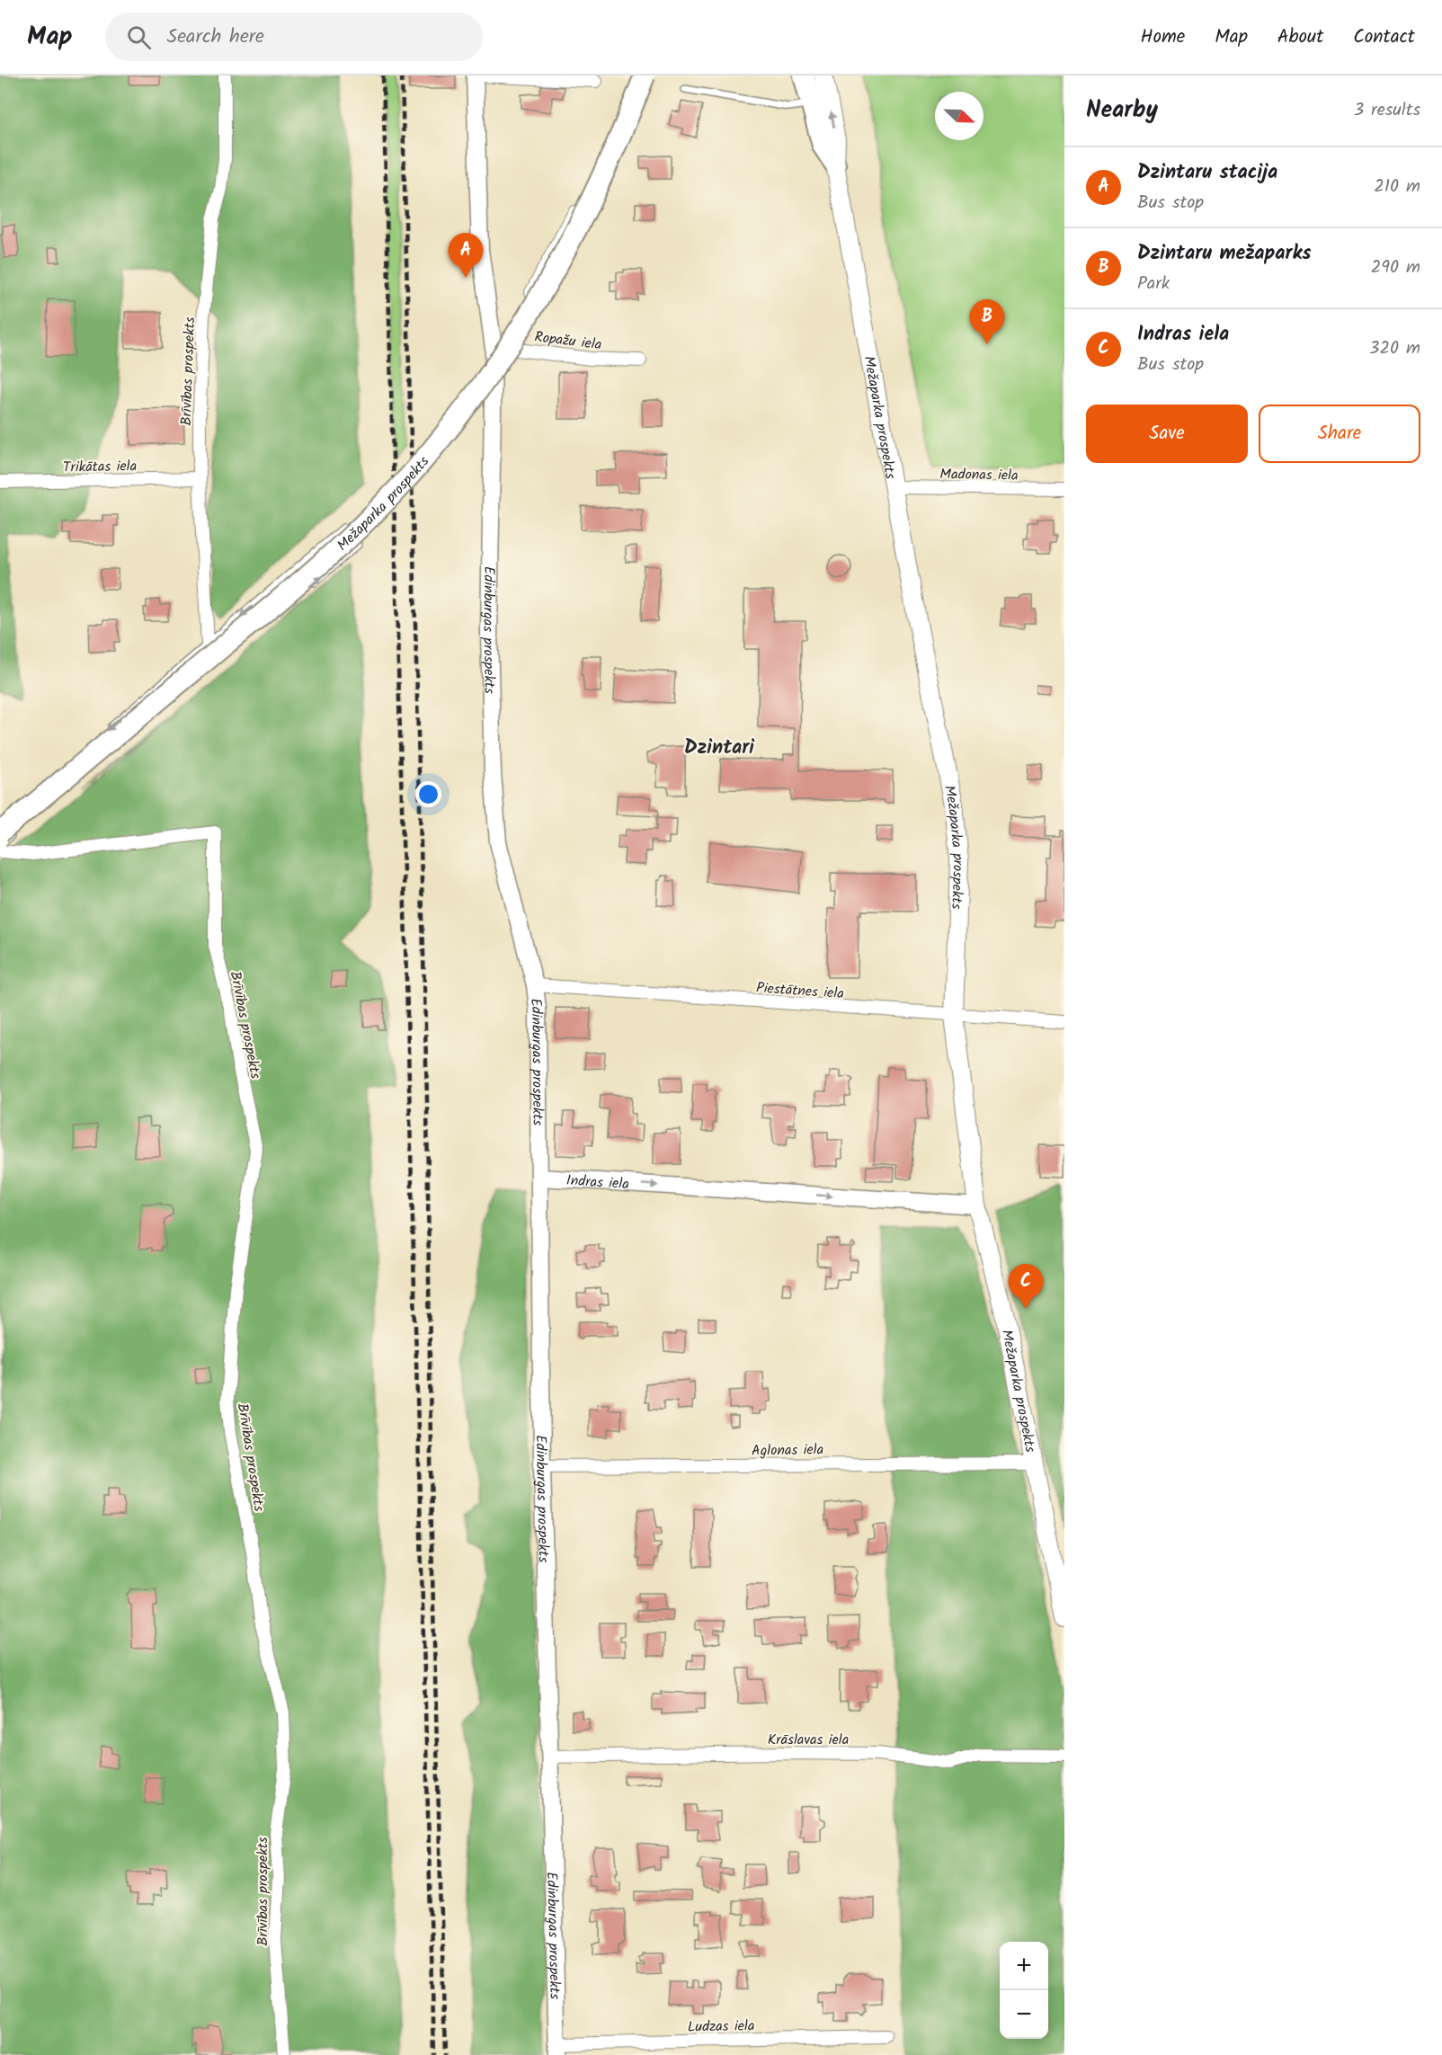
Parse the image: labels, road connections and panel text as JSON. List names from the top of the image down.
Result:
{
  "streets": {
    "main road": ["Mežaparka prospekts"],
    "street": [
      "Ropažu iela",
      "Brīvības prospekts",
      "Trikātas iela",
      "Madonas iela",
      "Edinburgas prospekts",
      "Piestātnes iela",
      "Indras iela",
      "Aglonas iela",
      "Krāslavas iela",
      "Ludzas iela"
    ]
  },
  "crossings": [
    ["Ropažu iela", "Edinburgas prospekts"],
    ["Brīvības prospekts", "Mežaparka prospekts"],
    ["Brīvības prospekts", "Trikātas iela"],
    ["Mežaparka prospekts", "Madonas iela"],
    ["Mežaparka prospekts", "Piestātnes iela"],
    ["Mežaparka prospekts", "Indras iela"],
    ["Mežaparka prospekts", "Aglonas iela"],
    ["Edinburgas prospekts", "Piestātnes iela"],
    ["Edinburgas prospekts", "Indras iela"],
    ["Edinburgas prospekts", "Aglonas iela"],
    ["Edinburgas prospekts", "Krāslavas iela"],
    ["Edinburgas prospekts", "Ludzas iela"]
  ],
  "one_way": ["Indras iela"],
  "districts": ["Dzintari"],
  "north": "bottom right",
  "page": {
    "header": "Map",
    "search": "Search here",
    "nav": [
      "Home",
      "Map",
      "About",
      "Contact"
    ],
    "heading": ["Nearby", "3 results"],
    "list": [
      {
        "mark": "A",
        "name": "Dzintaru stacija",
        "note": "Bus stop",
        "value": "210 m"
      },
      {
        "mark": "B",
        "name": "Dzintaru mežaparks",
        "note": "Park",
        "value": "290 m"
      },
      {
        "mark": "C",
        "name": "Indras iela",
        "note": "Bus stop",
        "value": "320 m"
      }
    ],
    "pins": ["A", "B", "C"],
    "buttons": ["Save", "Share"],
    "map_buttons": ["+", "−"]
  }
}
